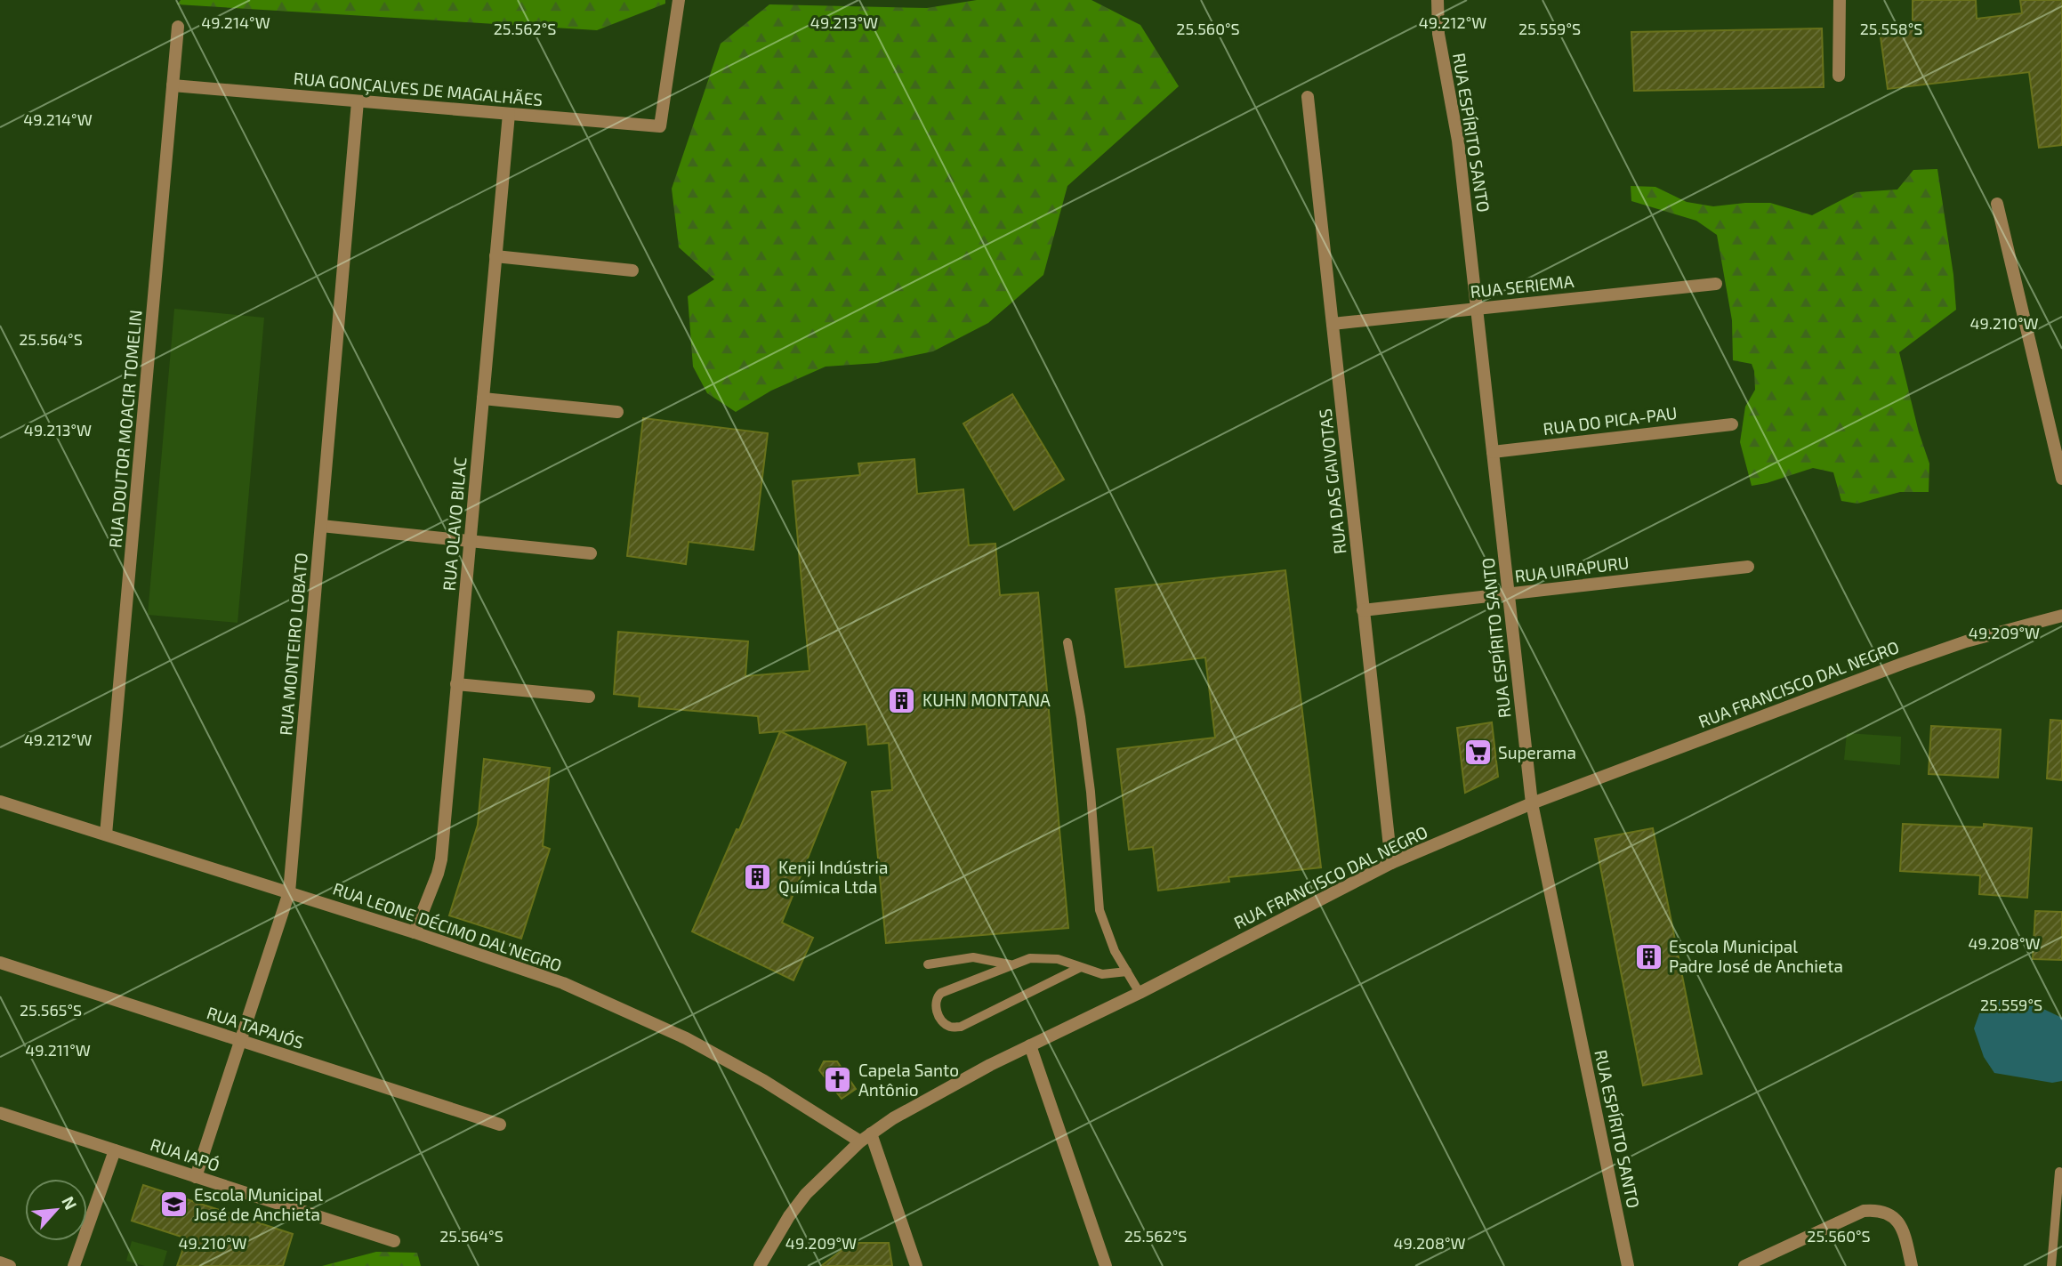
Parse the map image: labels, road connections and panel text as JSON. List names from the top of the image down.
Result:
{
  "streets": {
    "street": [
      "RUA GONÇALVES DE MAGALHÃES",
      "RUA ESPÍRITO SANTO",
      "RUA SERIEMA",
      "RUA DO PICA-PAU",
      "RUA DOUTOR MOACIR TOMELIN",
      "RUA DAS GAIVOTAS",
      "RUA OLAVO BILAC",
      "RUA UIRAPURU",
      "RUA MONTEIRO LOBATO",
      "RUA FRANCISCO DAL NEGRO",
      "RUA LEONE DÉCIMO DAL'NEGRO",
      "RUA TAPAJÓS",
      "RUA IAPÓ"
    ]
  },
  "crossings": [
    ["RUA GONÇALVES DE MAGALHÃES", "RUA DOUTOR MOACIR TOMELIN"],
    ["RUA GONÇALVES DE MAGALHÃES", "RUA OLAVO BILAC"],
    ["RUA GONÇALVES DE MAGALHÃES", "RUA MONTEIRO LOBATO"],
    ["RUA ESPÍRITO SANTO", "RUA SERIEMA"],
    ["RUA ESPÍRITO SANTO", "RUA DO PICA-PAU"],
    ["RUA ESPÍRITO SANTO", "RUA UIRAPURU"],
    ["RUA ESPÍRITO SANTO", "RUA FRANCISCO DAL NEGRO"],
    ["RUA SERIEMA", "RUA DAS GAIVOTAS"],
    ["RUA DOUTOR MOACIR TOMELIN", "RUA LEONE DÉCIMO DAL'NEGRO"],
    ["RUA DAS GAIVOTAS", "RUA UIRAPURU"],
    ["RUA DAS GAIVOTAS", "RUA FRANCISCO DAL NEGRO"],
    ["RUA OLAVO BILAC", "RUA LEONE DÉCIMO DAL'NEGRO"],
    ["RUA MONTEIRO LOBATO", "RUA LEONE DÉCIMO DAL'NEGRO"],
    ["RUA MONTEIRO LOBATO", "RUA TAPAJÓS"],
    ["RUA MONTEIRO LOBATO", "RUA IAPÓ"],
    ["RUA FRANCISCO DAL NEGRO", "RUA LEONE DÉCIMO DAL'NEGRO"]
  ],
  "places": {
    "building": ["KUHN MONTANA", "Kenji Indústria Química Ltda", "Escola Municipal Padre José de Anchieta"],
    "supermarket": ["Superama"],
    "church": ["Capela Santo Antônio"],
    "school or university": ["Escola Municipal José de Anchieta"]
  },
  "north": "top right",
  "coordinates": [
    "49.214°W",
    "49.213°W",
    "49.212°W",
    "25.562°S",
    "25.560°S",
    "25.559°S",
    "25.558°S",
    "49.210°W",
    "25.564°S",
    "49.209°W",
    "49.208°W",
    "25.565°S",
    "49.211°W"
  ]
}
